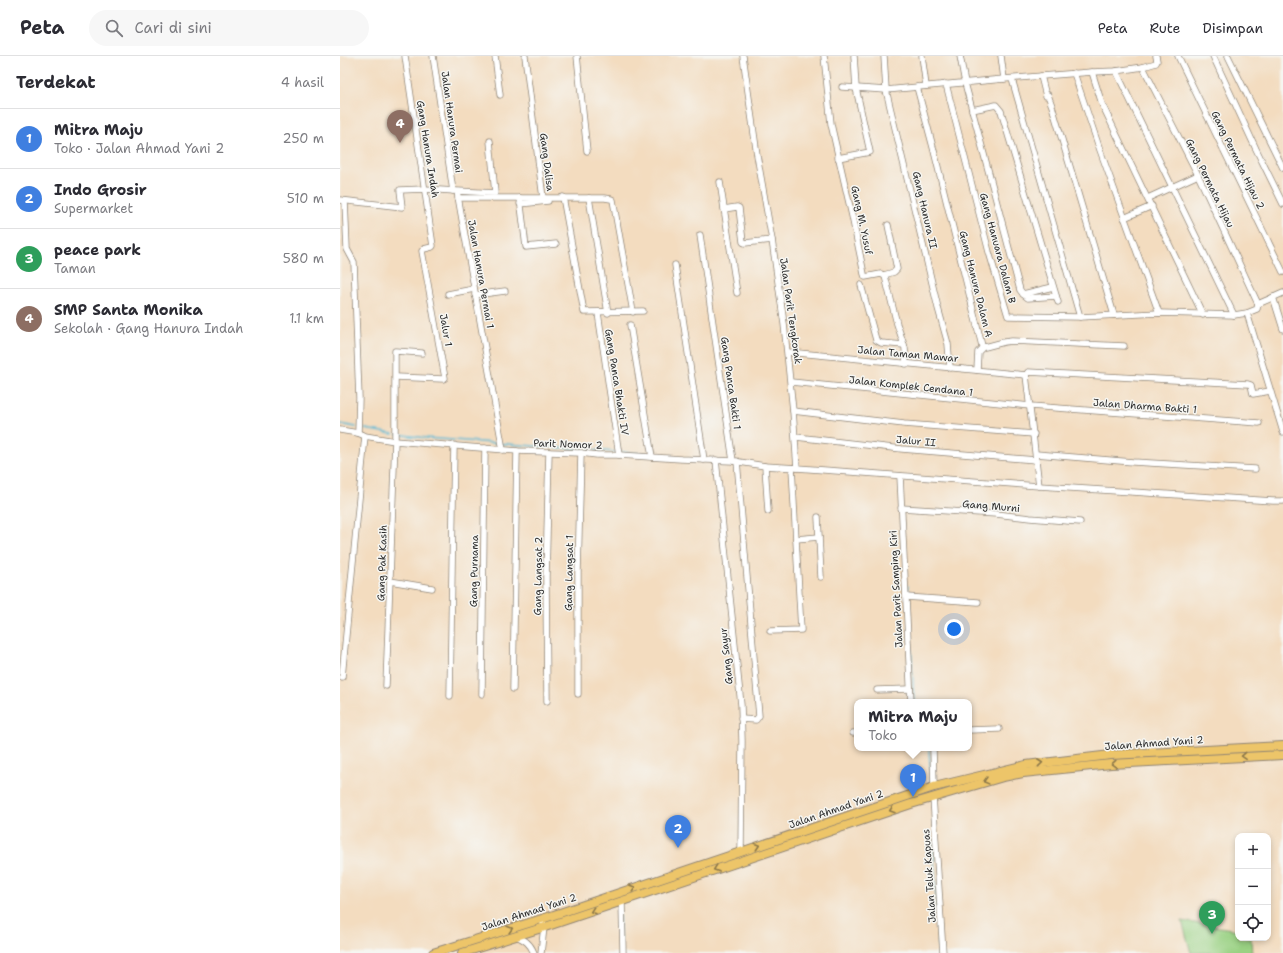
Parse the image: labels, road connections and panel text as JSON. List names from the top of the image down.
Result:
{
  "streets": {
    "highway": ["Jalan Ahmad Yani 2"],
    "street": [
      "Jalan Hanura Permai",
      "Gang Hanura Indah",
      "Gang Permata Hijau 2",
      "Gang Dalisa",
      "Gang Permata Hijau",
      "Gang Hanura II",
      "Gang M. Yusuf",
      "Gang Hanuara Dalam B",
      "Jalan Hanura Permai 1",
      "Gang Hanura Dalam A",
      "Jalan Parit Tengkorak",
      "Jalur 1",
      "Jalan Taman Mawar",
      "Gang Panca Bhakti IV",
      "Gang Panca Bakti 1",
      "Jalan Komplek Cendana 1",
      "Jalan Dharma Bakti 1",
      "Jalur II",
      "Parit Nomor 2",
      "Gang Murni",
      "Gang Pak Kasih",
      "Gang Purnama",
      "Gang Langsat 1",
      "Gang Langsat 2",
      "Jalan Parit Samping Kiri",
      "Gang Sayur",
      "Jalan Teluk Kapuas"
    ]
  },
  "crossings": [
    ["Jalan Hanura Permai", "Jalan Hanura Permai 1"],
    ["Gang Hanura Indah", "Jalur 1"],
    ["Gang Permata Hijau", "Gang Hanuara Dalam B"],
    ["Gang Hanura II", "Jalan Taman Mawar"],
    ["Jalan Hanura Permai 1", "Parit Nomor 2"],
    ["Jalan Parit Tengkorak", "Jalan Taman Mawar"],
    ["Jalan Parit Tengkorak", "Jalan Komplek Cendana 1"],
    ["Jalan Parit Tengkorak", "Jalur II"],
    ["Jalan Parit Tengkorak", "Parit Nomor 2"],
    ["Jalur 1", "Gang Pak Kasih"],
    ["Gang Panca Bhakti IV", "Parit Nomor 2"],
    ["Gang Panca Bakti 1", "Parit Nomor 2"],
    ["Gang Panca Bakti 1", "Gang Sayur"],
    ["Jalan Komplek Cendana 1", "Jalan Dharma Bakti 1"],
    ["Parit Nomor 2", "Gang Pak Kasih"],
    ["Parit Nomor 2", "Gang Purnama"],
    ["Parit Nomor 2", "Gang Langsat 1"],
    ["Parit Nomor 2", "Gang Langsat 2"],
    ["Parit Nomor 2", "Gang Sayur"],
    ["Gang Murni", "Jalan Parit Samping Kiri"],
    ["Gang Sayur", "Jalan Ahmad Yani 2"],
    ["Jalan Ahmad Yani 2", "Jalan Teluk Kapuas"]
  ],
  "page": {
    "header": "Peta",
    "search": "Cari di sini",
    "nav": ["Peta", "Rute", "Disimpan"],
    "heading": ["Terdekat", "4 hasil"],
    "list": [
      {
        "mark": "1",
        "name": "Mitra Maju",
        "note": "Toko · Jalan Ahmad Yani 2",
        "value": "250 m"
      },
      {
        "mark": "2",
        "name": "Indo Grosir",
        "note": "Supermarket",
        "value": "510 m"
      },
      {
        "mark": "3",
        "name": "peace park",
        "note": "Taman",
        "value": "580 m"
      },
      {
        "mark": "4",
        "name": "SMP Santa Monika",
        "note": "Sekolah · Gang Hanura Indah",
        "value": "1.1 km"
      }
    ],
    "pins": [
      "4",
      "1",
      "2",
      "3"
    ],
    "popup": ["Mitra Maju", "Toko"],
    "map_buttons": ["+", "−"]
  }
}
